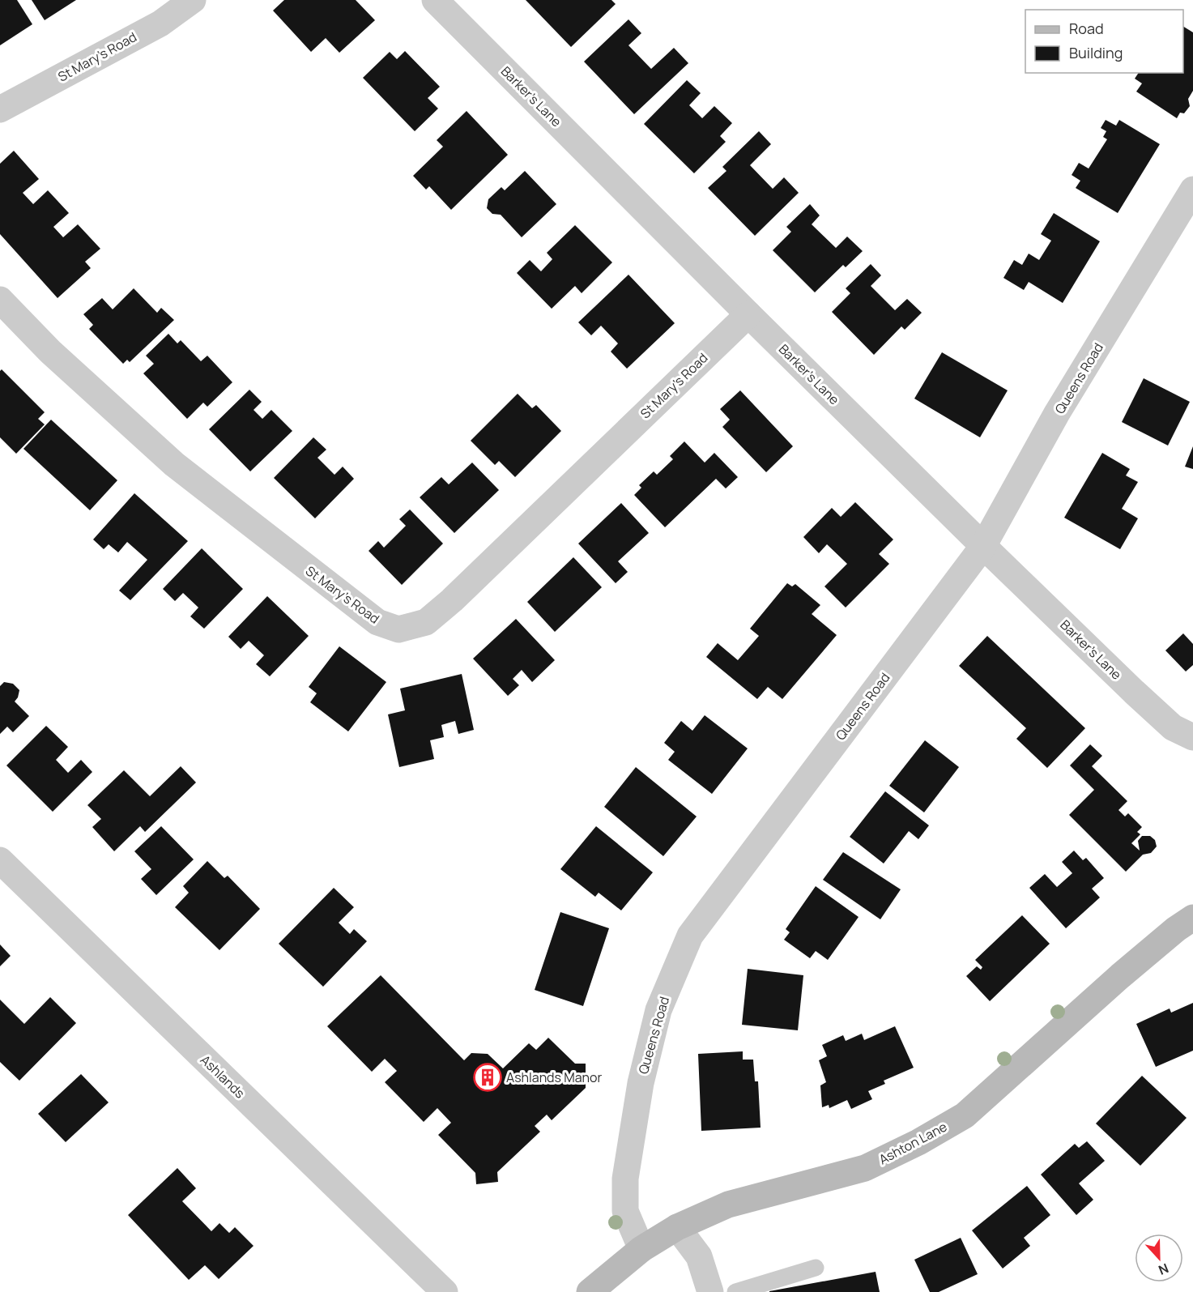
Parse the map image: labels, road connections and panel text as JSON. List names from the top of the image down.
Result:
{
  "streets": {
    "main road": ["Ashton Lane"],
    "street": [
      "St Mary's Road",
      "Barker's Lane",
      "Queens Road",
      "Ashlands"
    ]
  },
  "crossings": [
    ["St Mary's Road", "Barker's Lane"],
    ["Barker's Lane", "Queens Road"],
    ["Queens Road", "Ashton Lane"]
  ],
  "places": {
    "building": ["Ashlands Manor"]
  },
  "legend": ["Road", "Building"],
  "north": "bottom"
}
